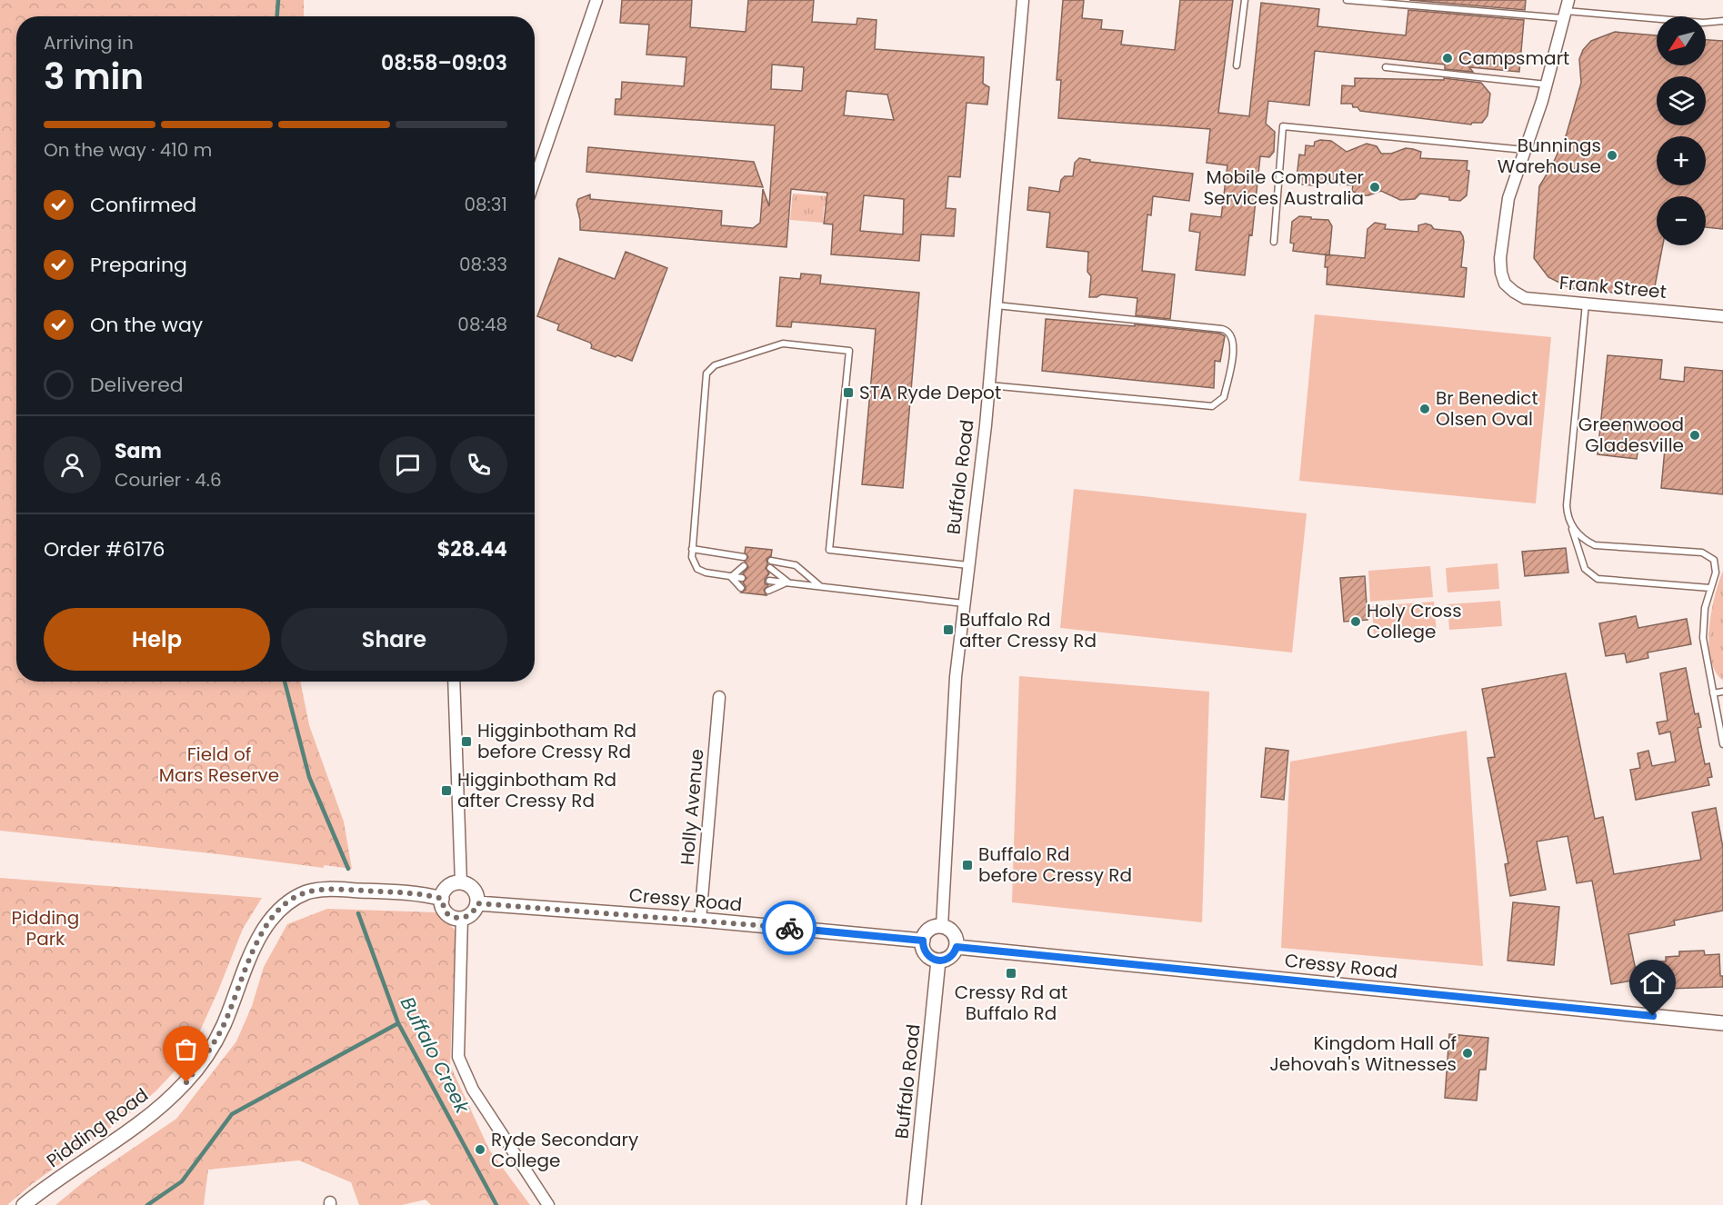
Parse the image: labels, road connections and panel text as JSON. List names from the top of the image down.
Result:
{
  "streets": {
    "street": [
      "Frank Street",
      "Buffalo Road",
      "Holly Avenue",
      "Cressy Road",
      "Pidding Road"
    ]
  },
  "crossings": [
    ["Buffalo Road", "Cressy Road"],
    ["Holly Avenue", "Cressy Road"],
    ["Cressy Road", "Pidding Road"]
  ],
  "water": ["Buffalo Creek"],
  "parks": ["Field of Mars Reserve", "Pidding Park"],
  "places": {
    "other": [
      "Campsmart",
      "Bunnings Warehouse",
      "Mobile Computer Services Australia",
      "Br Benedict Olsen Oval",
      "Greenwood Gladesville",
      "Holy Cross College",
      "Kingdom Hall of Jehovah's Witnesses",
      "Ryde Secondary College"
    ],
    "transit": [
      "STA Ryde Depot",
      "Buffalo Rd after Cressy Rd",
      "Higginbotham Rd before Cressy Rd",
      "Higginbotham Rd after Cressy Rd",
      "Buffalo Rd before Cressy Rd",
      "Cressy Rd at Buffalo Rd"
    ]
  },
  "north": "bottom left",
  "page": {
    "map_buttons": ["+", "−"],
    "heading": ["3 min", "Arriving in", "08:58–09:03"],
    "panel": [
      "Sam",
      "Courier · 4.6",
      "Order #6176",
      "$28.44"
    ],
    "bar": "On the way · 410 m",
    "list": [
      ["Confirmed", "08:31"],
      ["Preparing", "08:33"],
      ["On the way", "08:48"],
      "Delivered"
    ],
    "buttons": ["Help", "Share"]
  }
}
